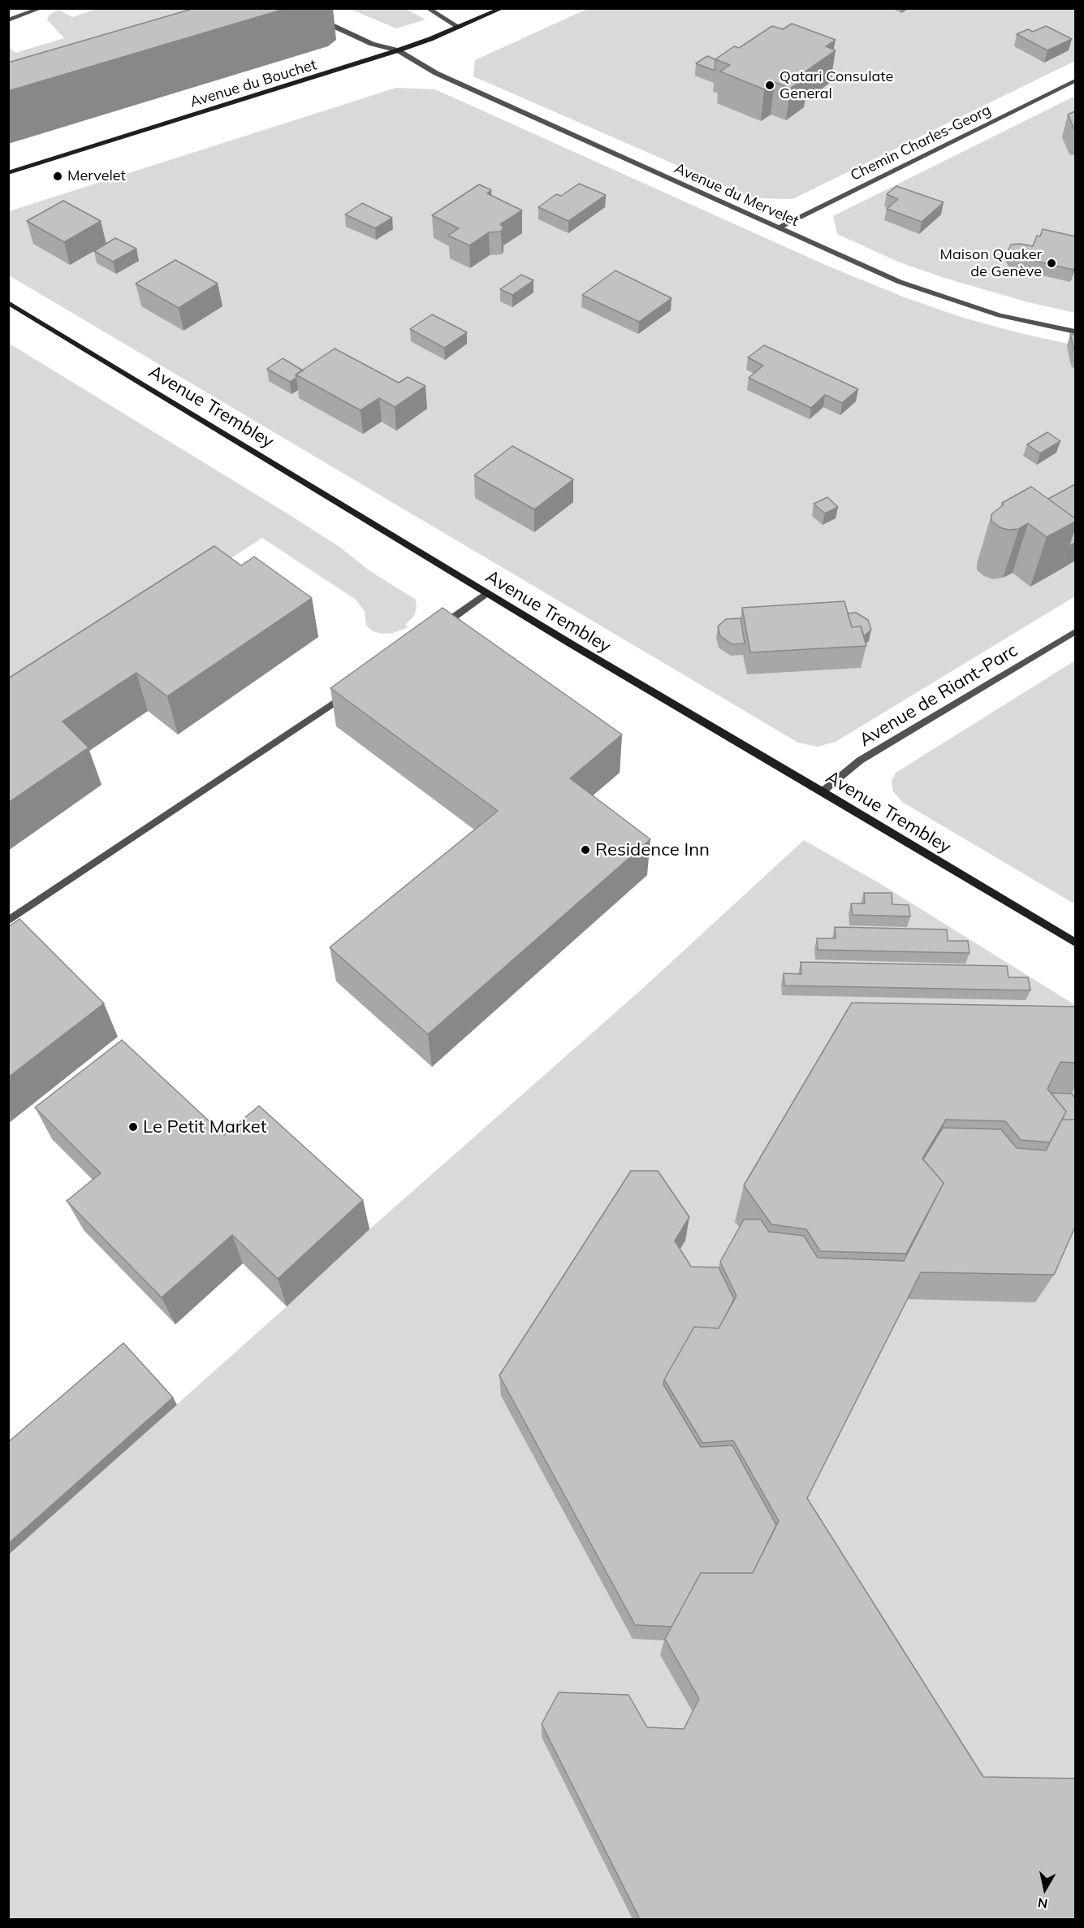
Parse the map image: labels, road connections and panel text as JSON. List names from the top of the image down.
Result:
{
  "streets": {
    "street": [
      "Avenue du Bouchet",
      "Chemin Charles-Georg",
      "Avenue du Mervelet",
      "Avenue Trembley",
      "Avenue de Riant-Parc"
    ]
  },
  "crossings": [
    ["Avenue du Bouchet", "Avenue du Mervelet"],
    ["Chemin Charles-Georg", "Avenue du Mervelet"],
    ["Avenue Trembley", "Avenue de Riant-Parc"]
  ],
  "places": [
    "Qatari Consulate General",
    "Mervelet",
    "Maison Quaker de Genève",
    "Residence Inn",
    "Le Petit Market"
  ],
  "north": "bottom"
}
